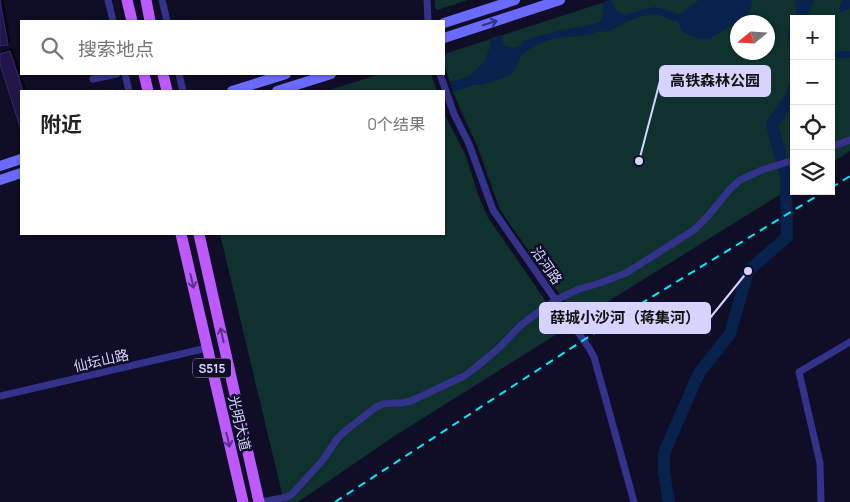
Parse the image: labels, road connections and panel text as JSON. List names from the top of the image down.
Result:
{
  "streets": {
    "main road": ["S515", "光明大道"],
    "street": ["沿河路", "仙坛山路"]
  },
  "crossings": [
    ["仙坛山路", "光明大道"]
  ],
  "places": ["高铁森林公园", "薛城小沙河（蒋集河）"],
  "north": "left",
  "page": {
    "map_buttons": ["+", "−"],
    "search": "搜索地点",
    "heading": ["附近", "0个结果"]
  }
}
